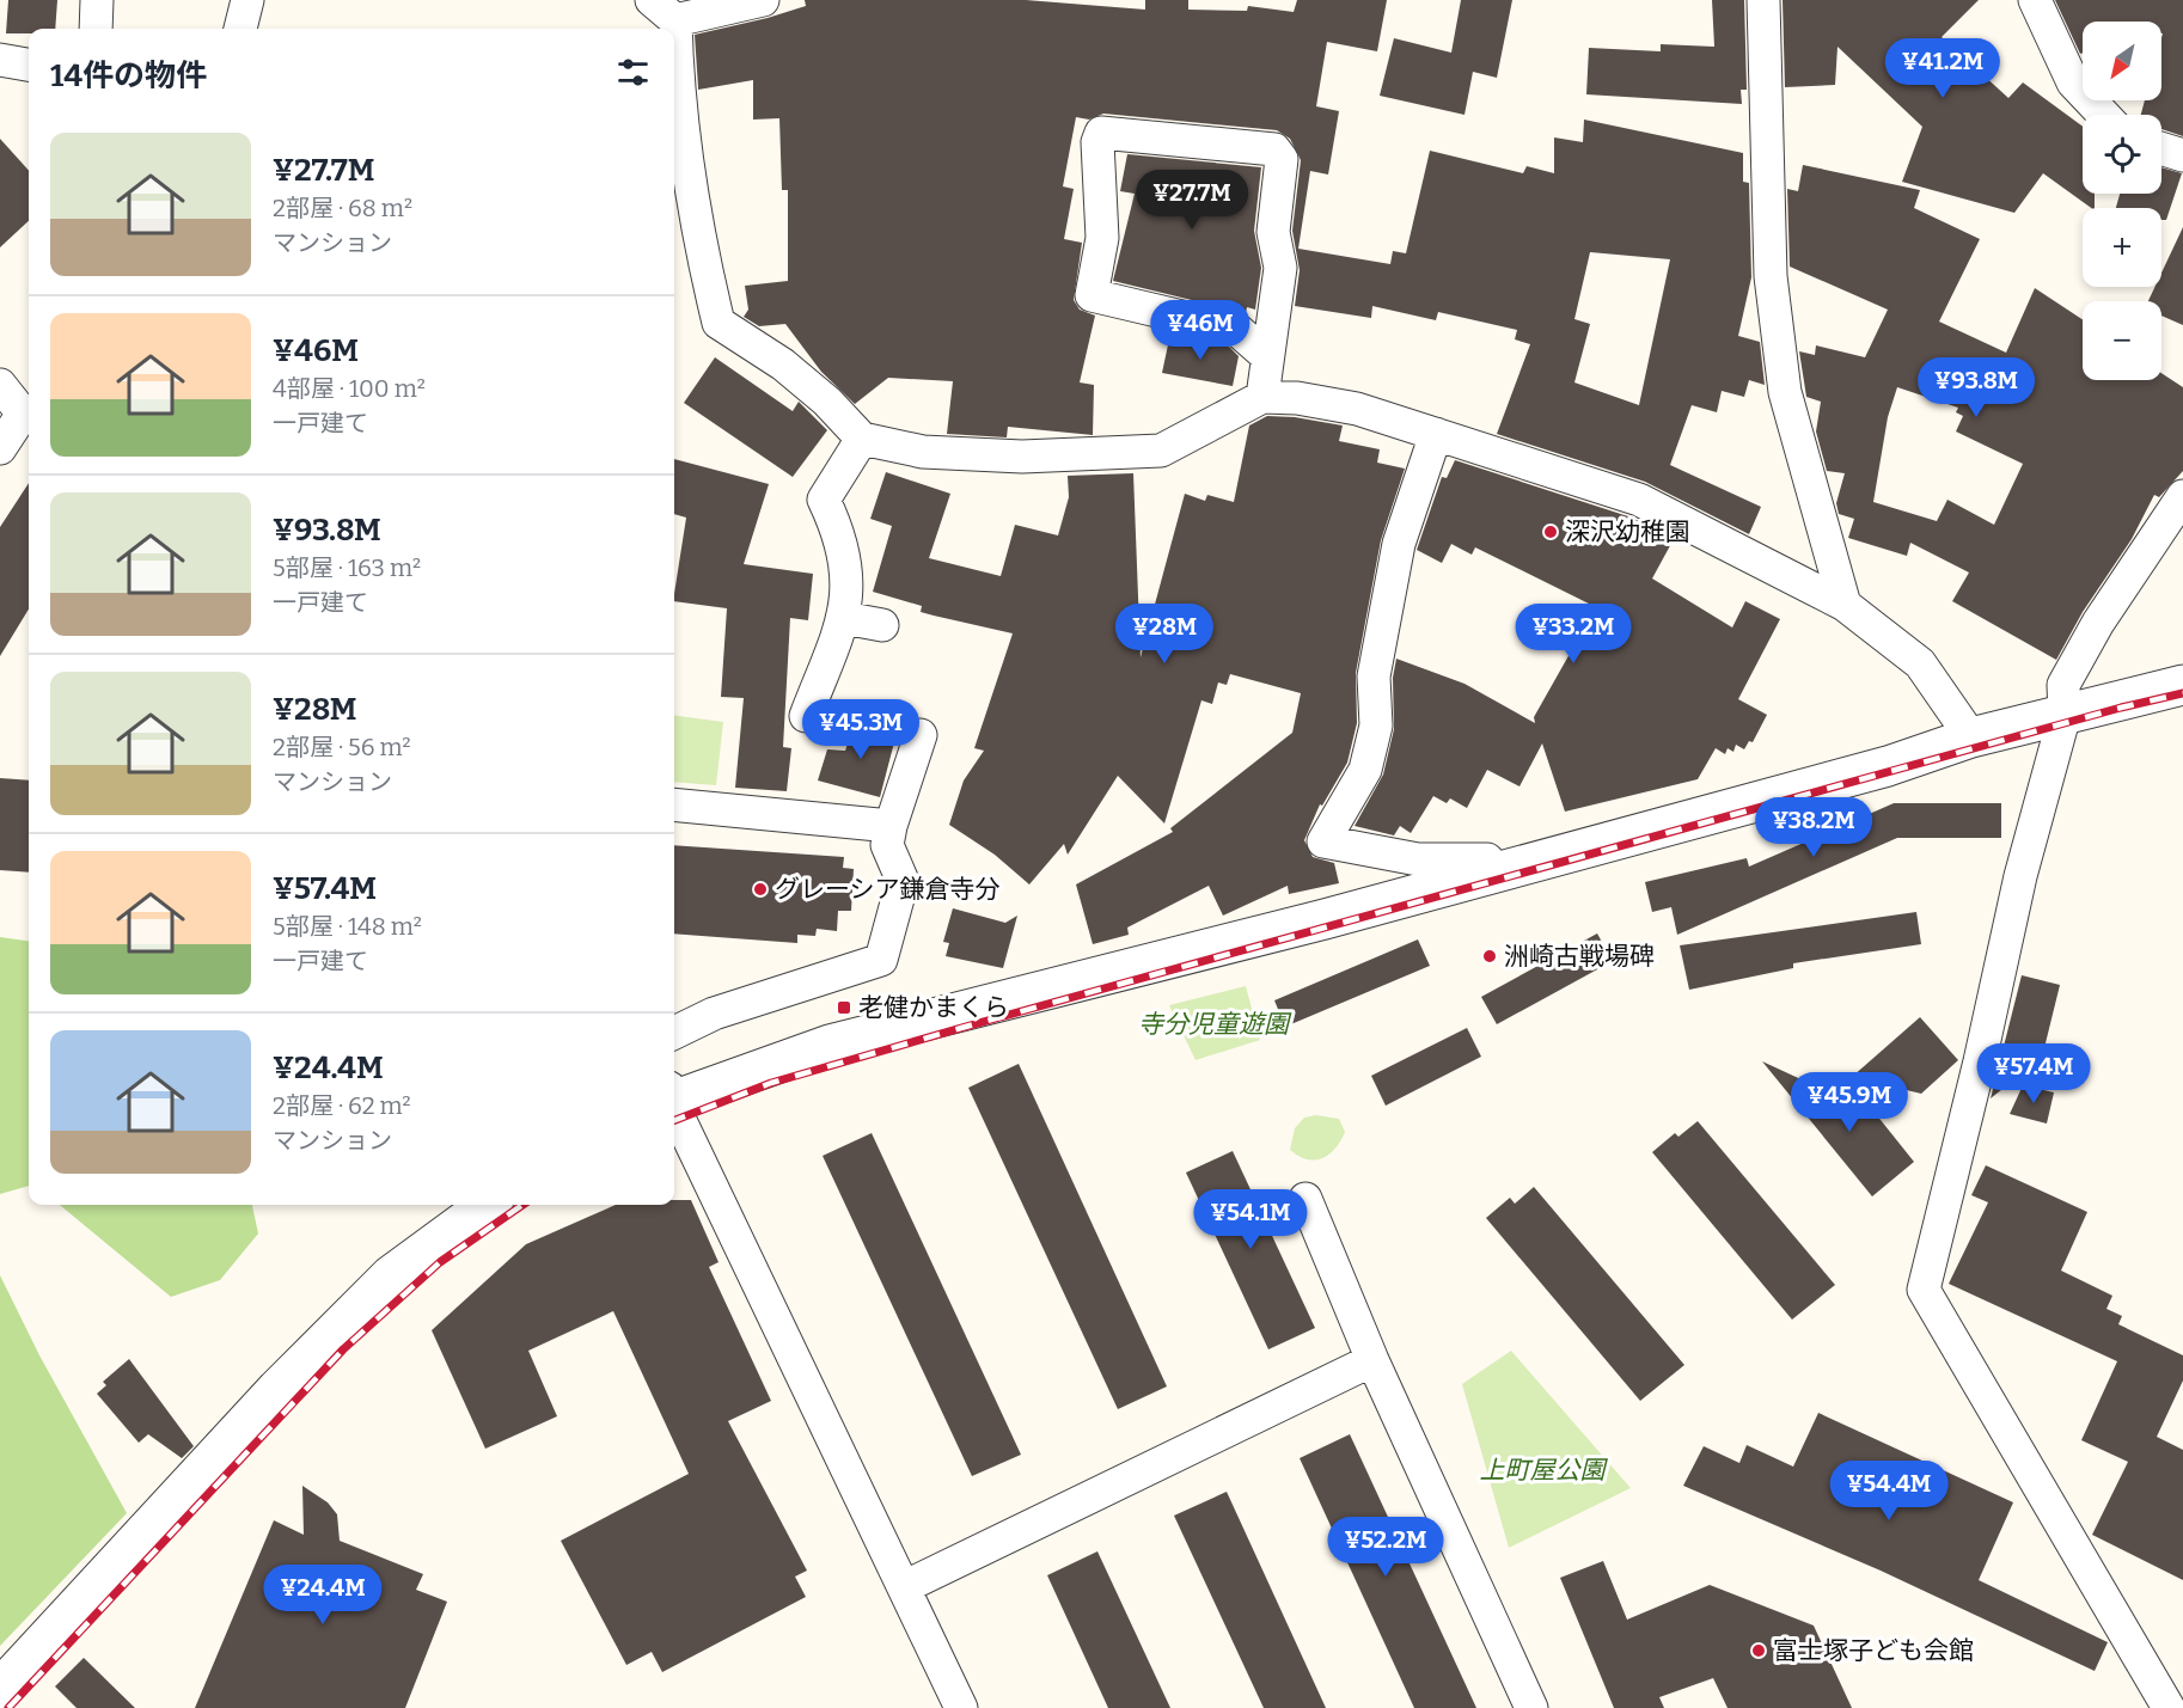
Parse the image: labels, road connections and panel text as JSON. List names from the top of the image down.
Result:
{
  "parks": ["寺分児童遊園", "上町屋公園"],
  "places": {
    "other": [
      "深沢幼稚園",
      "グレーシア鎌倉寺分",
      "洲崎古戦場碑",
      "富士塚子ども会館"
    ],
    "transit": ["老健かまくら"]
  },
  "north": "bottom left",
  "page": {
    "map_buttons": ["+", "−"],
    "heading": "14件の物件",
    "price": [
      "¥41.2M",
      "¥27.7M",
      "¥46M",
      "¥93.8M",
      "¥28M",
      "¥33.2M",
      "¥45.3M",
      "¥38.2M",
      "¥57.4M",
      "¥45.9M",
      "¥54.1M",
      "¥54.4M",
      "¥52.2M",
      "¥24.4M"
    ],
    "list": [
      {
        "name": "¥27.7M",
        "note": "2部屋 · 68 m² · マンション"
      },
      {
        "name": "¥46M",
        "note": "4部屋 · 100 m² · 一戸建て"
      },
      {
        "name": "¥93.8M",
        "note": "5部屋 · 163 m² · 一戸建て"
      },
      {
        "name": "¥28M",
        "note": "2部屋 · 56 m² · マンション"
      },
      {
        "name": "¥57.4M",
        "note": "5部屋 · 148 m² · 一戸建て"
      },
      {
        "name": "¥24.4M",
        "note": "2部屋 · 62 m² · マンション"
      }
    ]
  }
}
